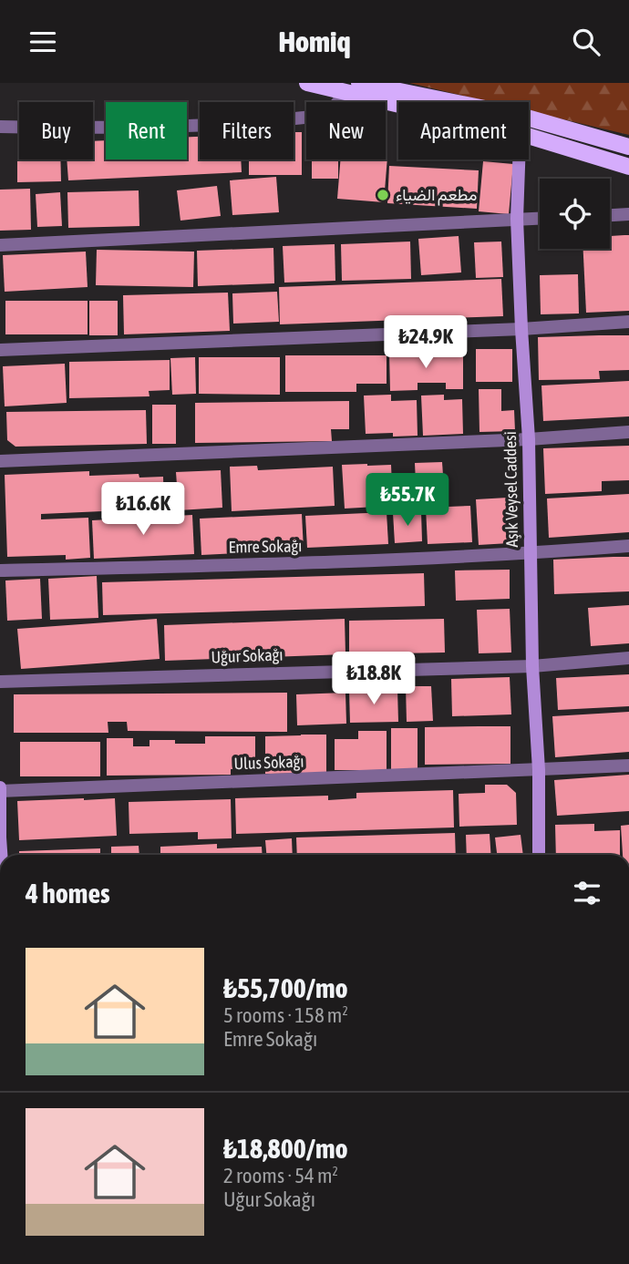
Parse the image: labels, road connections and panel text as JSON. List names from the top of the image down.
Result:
{
  "streets": {
    "main road": ["Aşık Veysel Caddesi"],
    "street": ["Emre Sokağı", "Uğur Sokağı", "Ulus Sokağı"]
  },
  "crossings": [
    ["Aşık Veysel Caddesi", "Emre Sokağı"],
    ["Aşık Veysel Caddesi", "Uğur Sokağı"],
    ["Aşık Veysel Caddesi", "Ulus Sokağı"]
  ],
  "places": ["مطعم الضياء"],
  "page": {
    "header": "Homiq",
    "chip": [
      "Buy",
      "Rent",
      "Filters",
      "New",
      "Apartment"
    ],
    "price": [
      "₺24.9K",
      "₺55.7K",
      "₺16.6K",
      "₺18.8K"
    ],
    "heading": "4 homes",
    "list": [
      {
        "name": "₺55,700/mo",
        "note": "5 rooms · 158 m² · Emre Sokağı"
      },
      {
        "name": "₺18,800/mo",
        "note": "2 rooms · 54 m² · Uğur Sokağı"
      }
    ]
  }
}
